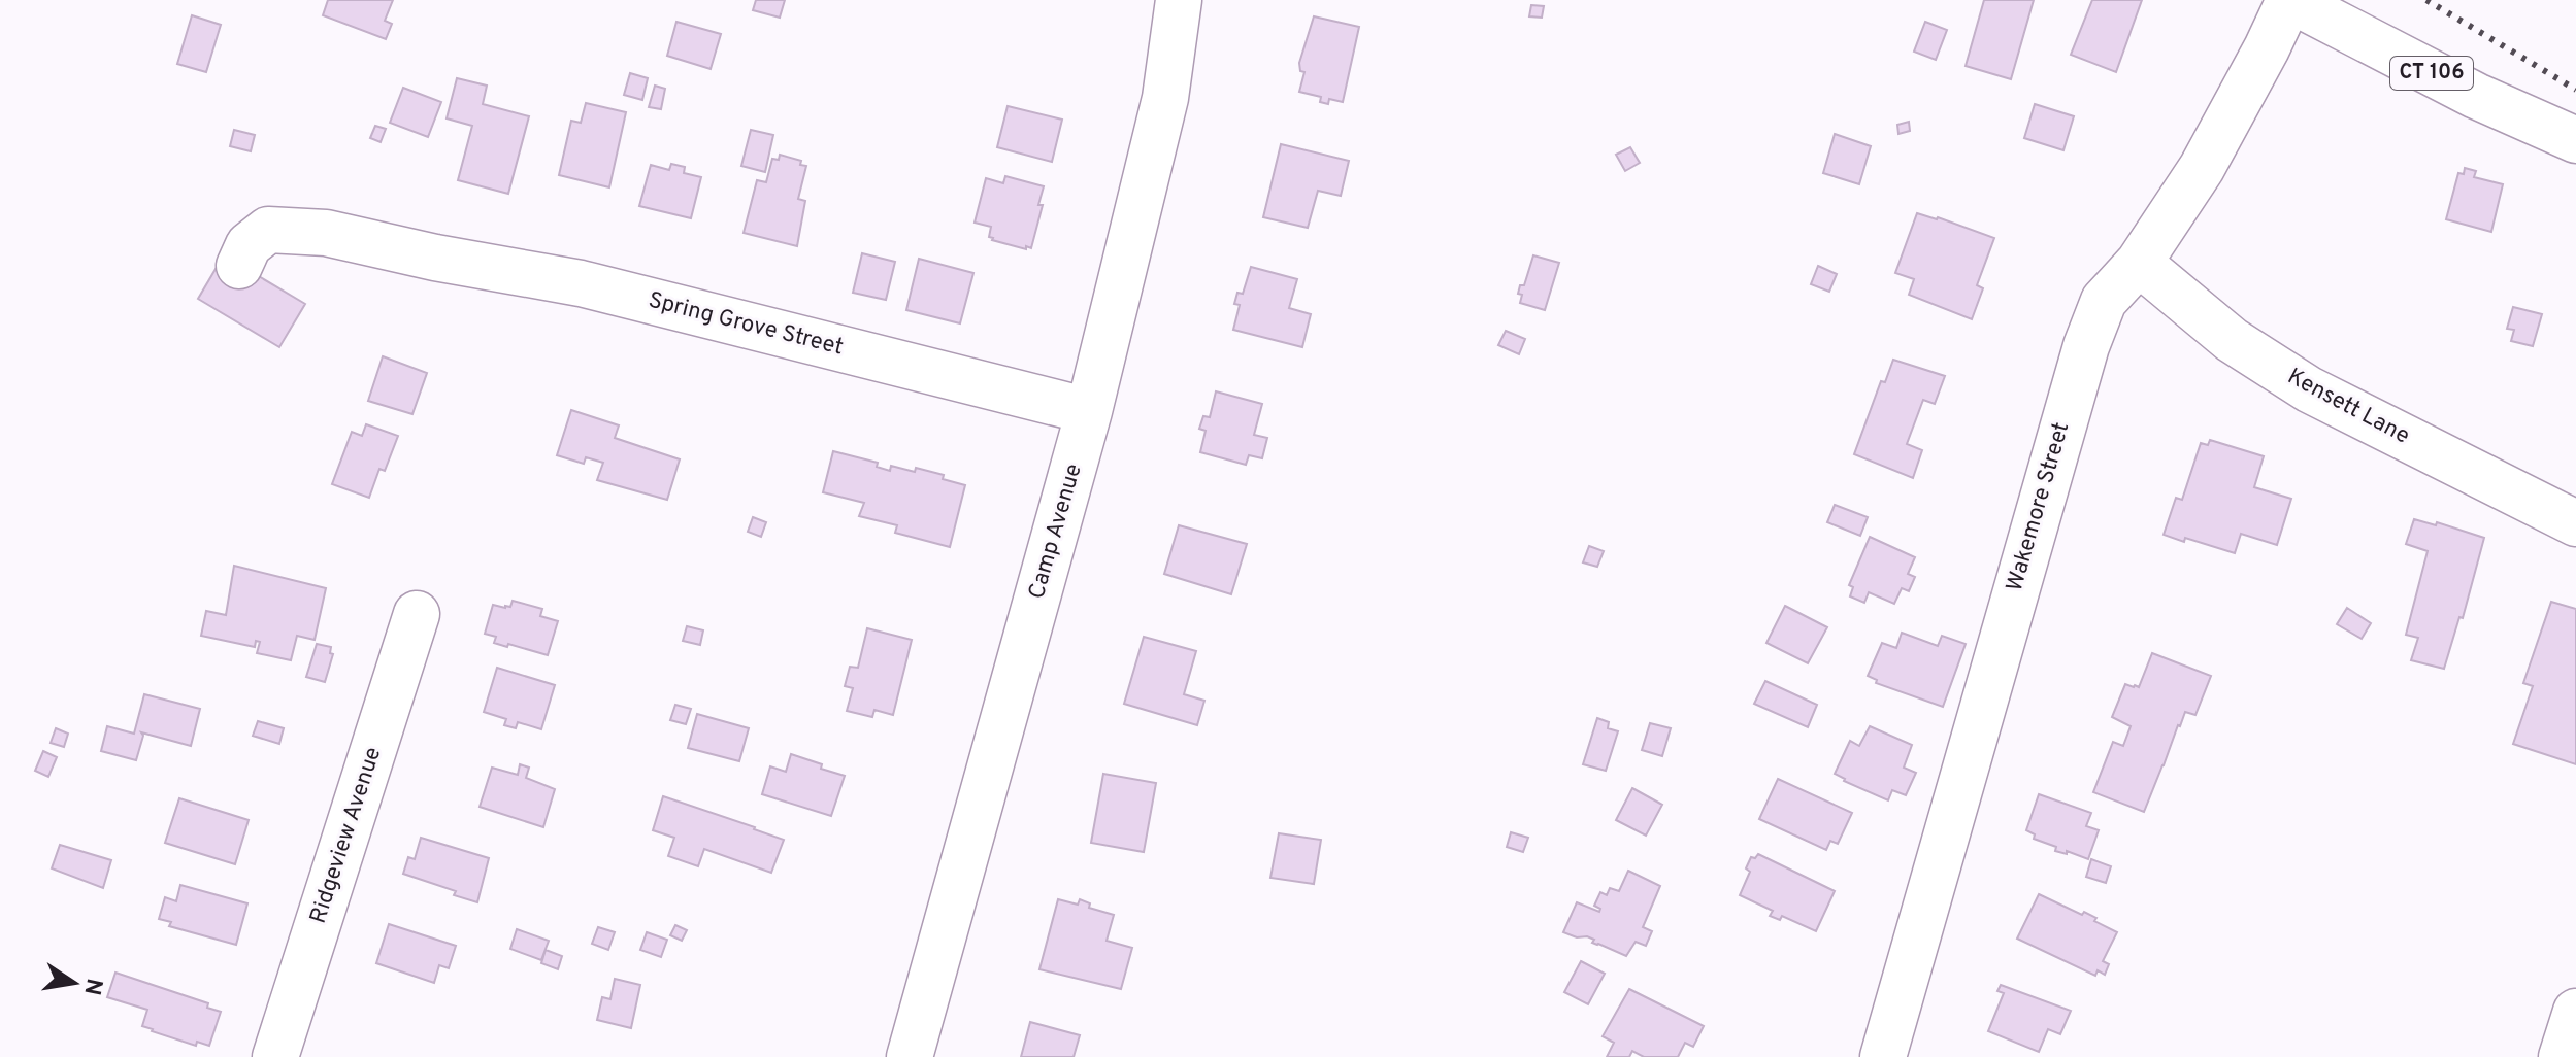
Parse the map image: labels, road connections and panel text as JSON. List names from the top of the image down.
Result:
{
  "streets": {
    "street": [
      "CT 106",
      "Spring Grove Street",
      "Kensett Lane",
      "Wakemore Street",
      "Camp Avenue",
      "Ridgeview Avenue"
    ]
  },
  "crossings": [
    ["CT 106", "Wakemore Street"],
    ["Spring Grove Street", "Camp Avenue"],
    ["Kensett Lane", "Wakemore Street"]
  ],
  "north": "right"
}
